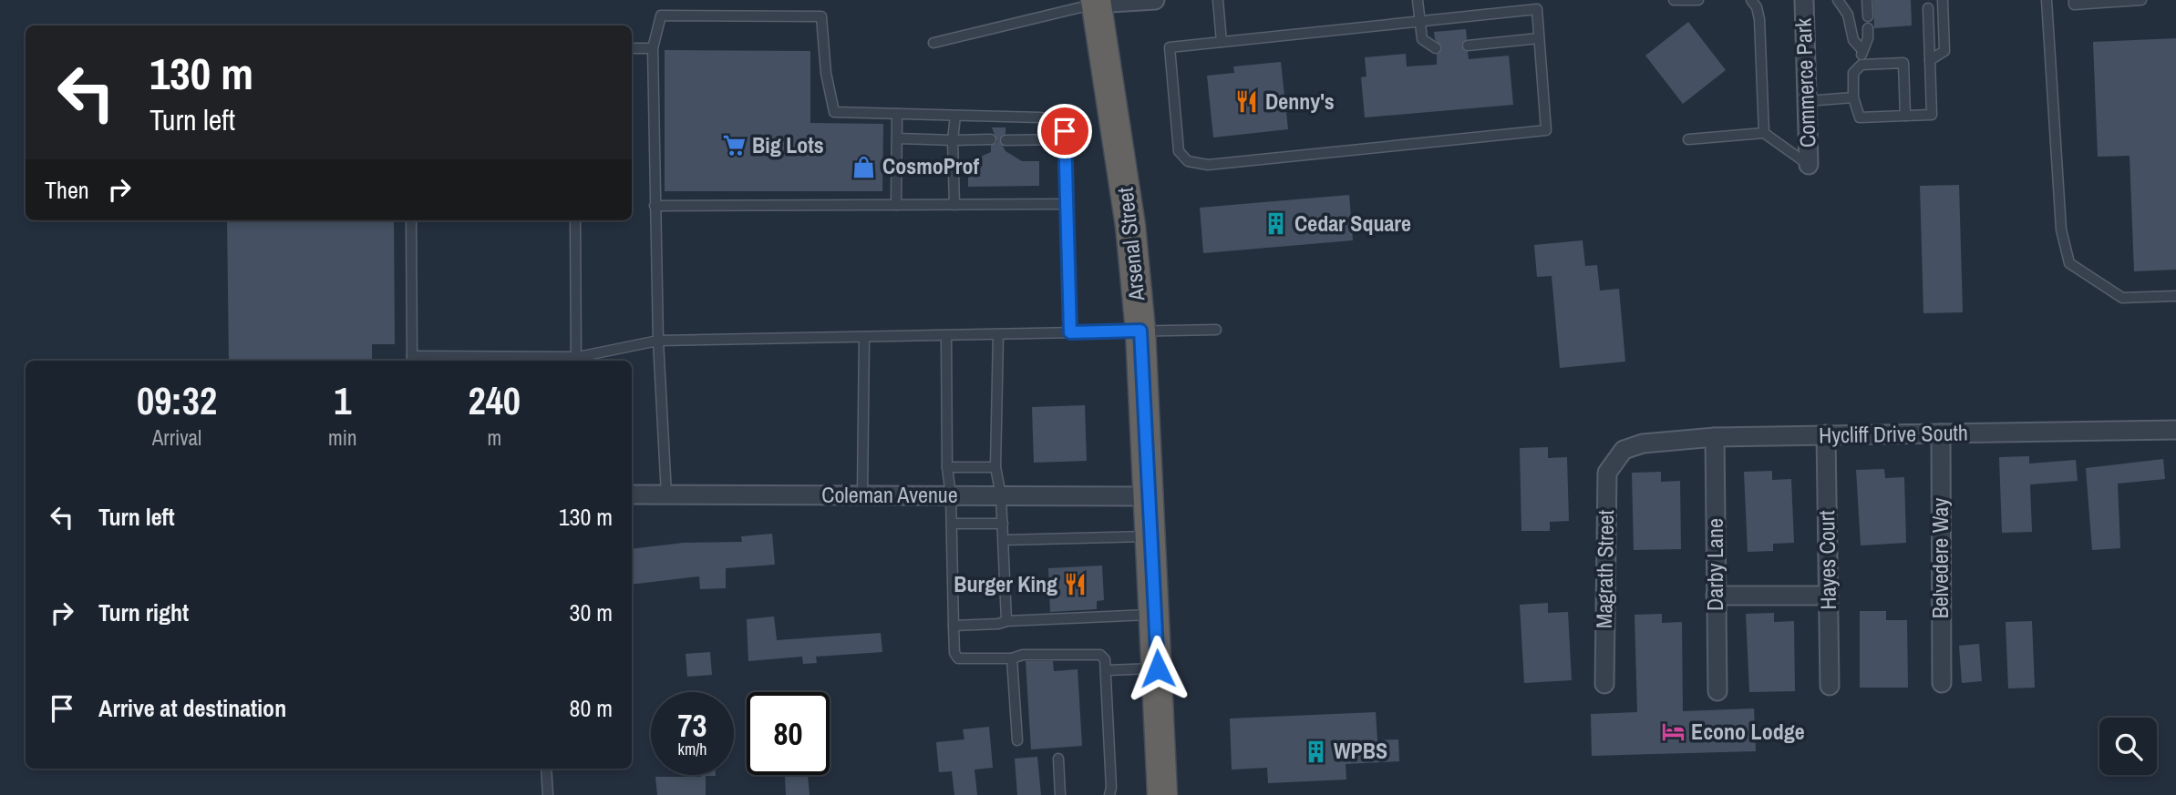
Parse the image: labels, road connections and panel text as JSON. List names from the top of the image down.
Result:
{
  "streets": {
    "highway": ["Arsenal Street"],
    "street": [
      "Commerce Park",
      "Hycliff Drive South",
      "Coleman Avenue",
      "Belvedere Way",
      "Hayes Court",
      "Darby Lane",
      "Magrath Street"
    ]
  },
  "crossings": [
    ["Arsenal Street", "Coleman Avenue"],
    ["Hycliff Drive South", "Belvedere Way"],
    ["Hycliff Drive South", "Hayes Court"],
    ["Hycliff Drive South", "Darby Lane"],
    ["Hycliff Drive South", "Magrath Street"]
  ],
  "places": {
    "restaurant": ["Denny's", "Burger King"],
    "supermarket": ["Big Lots"],
    "shop": ["CosmoProf"],
    "building": ["Cedar Square", "WPBS"],
    "hotel": ["Econo Lodge"]
  },
  "page": {
    "turn": ["130 m", "Turn left"],
    "then": "Then",
    "eta": [
      "09:32",
      "Arrival",
      "1",
      "min",
      "240",
      "m"
    ],
    "list": [
      {
        "name": "Turn left",
        "value": "130 m"
      },
      {
        "name": "Turn right",
        "value": "30 m"
      },
      {
        "name": "Arrive at destination",
        "value": "80 m"
      }
    ],
    "speed": "73 km/h",
    "limit": "80"
  }
}
